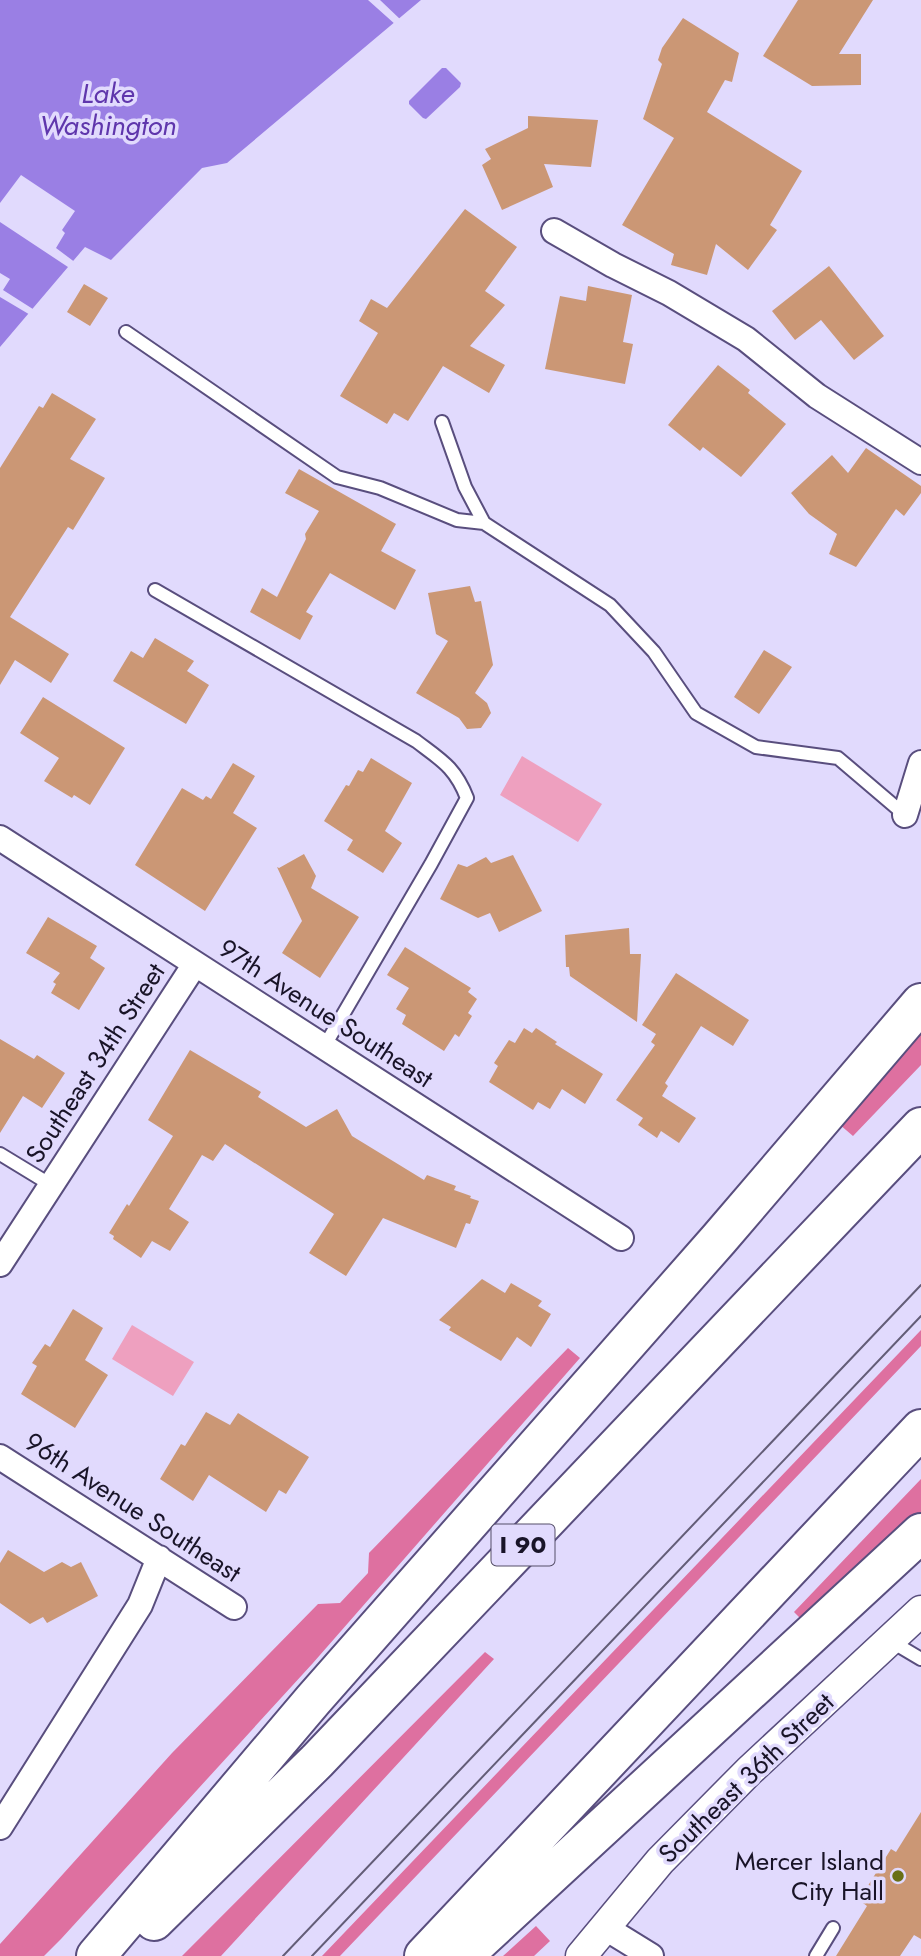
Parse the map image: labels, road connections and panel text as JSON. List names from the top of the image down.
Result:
{
  "streets": {
    "highway": ["I 90"],
    "street": [
      "97th Avenue Southeast",
      "Southeast 34th Street",
      "96th Avenue Southeast",
      "Southeast 36th Street"
    ]
  },
  "crossings": [
    ["97th Avenue Southeast", "Southeast 34th Street"]
  ],
  "water": ["Lake Washington"],
  "places": ["Mercer Island City Hall"]
}
